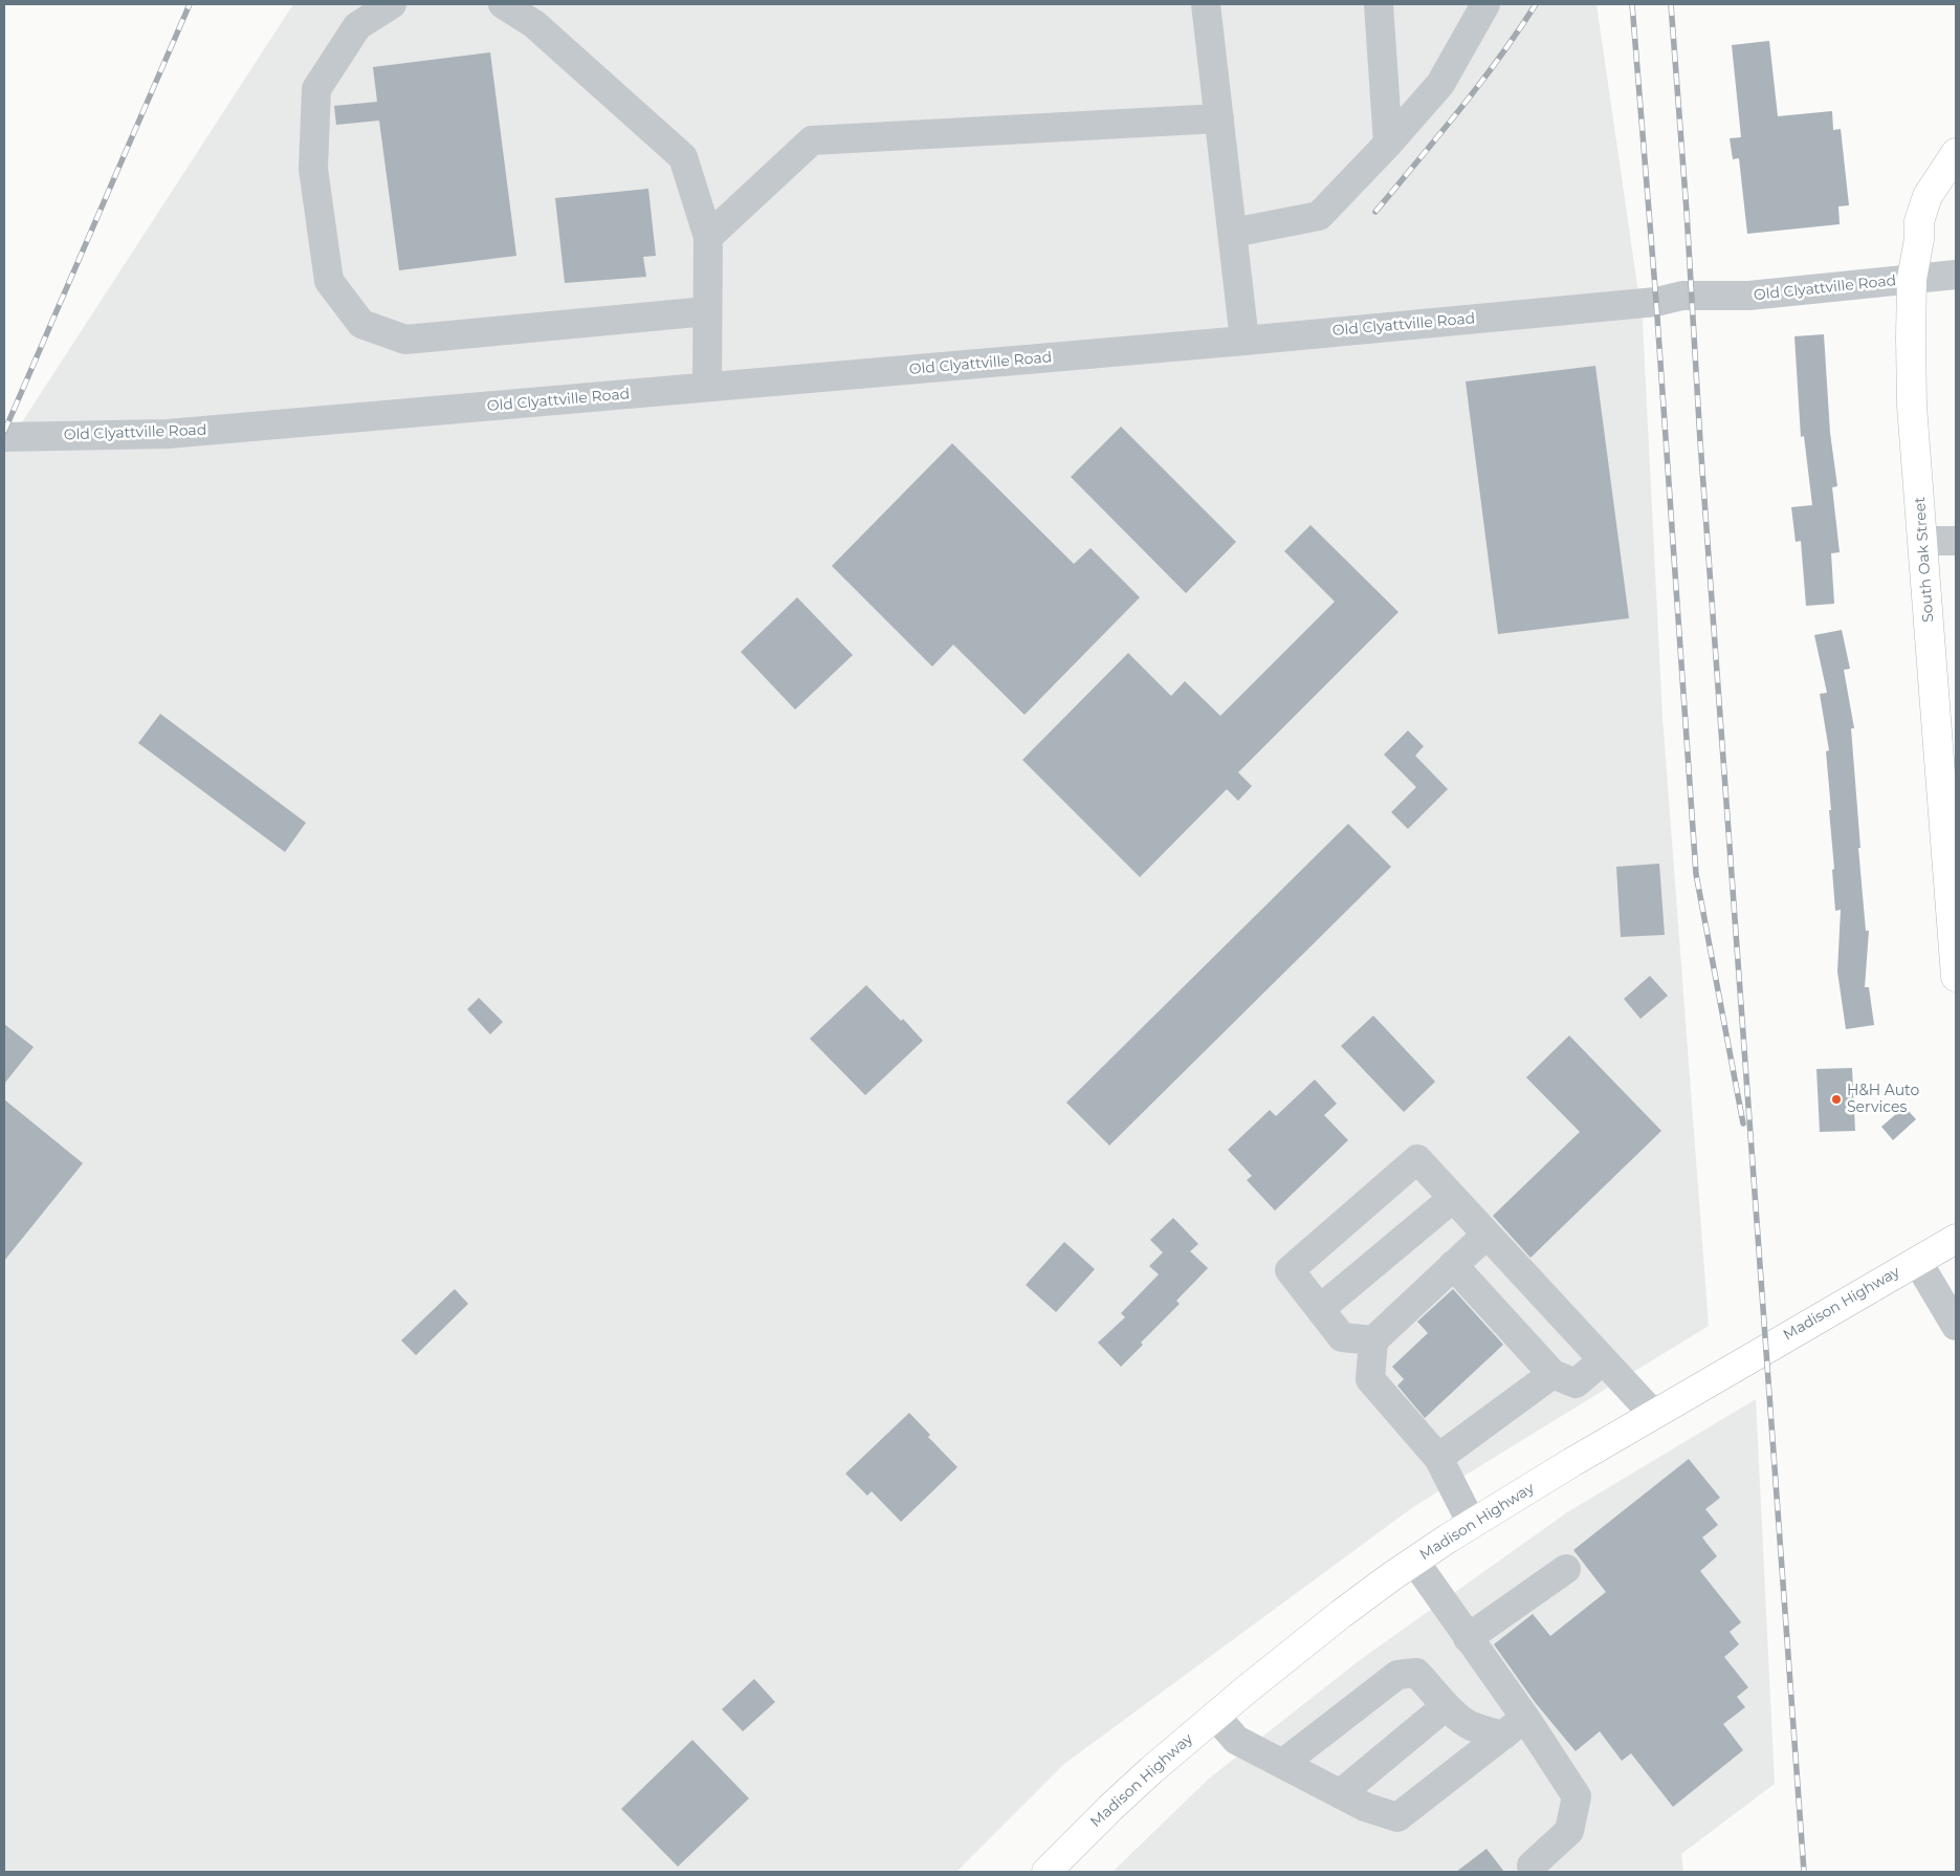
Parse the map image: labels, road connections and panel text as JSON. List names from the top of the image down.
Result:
{
  "streets": {
    "main road": ["South Oak Street", "Madison Highway"],
    "street": ["Old Clyattville Road"]
  },
  "crossings": [
    ["Old Clyattville Road", "South Oak Street"]
  ],
  "places": ["H&H Auto Services"]
}
